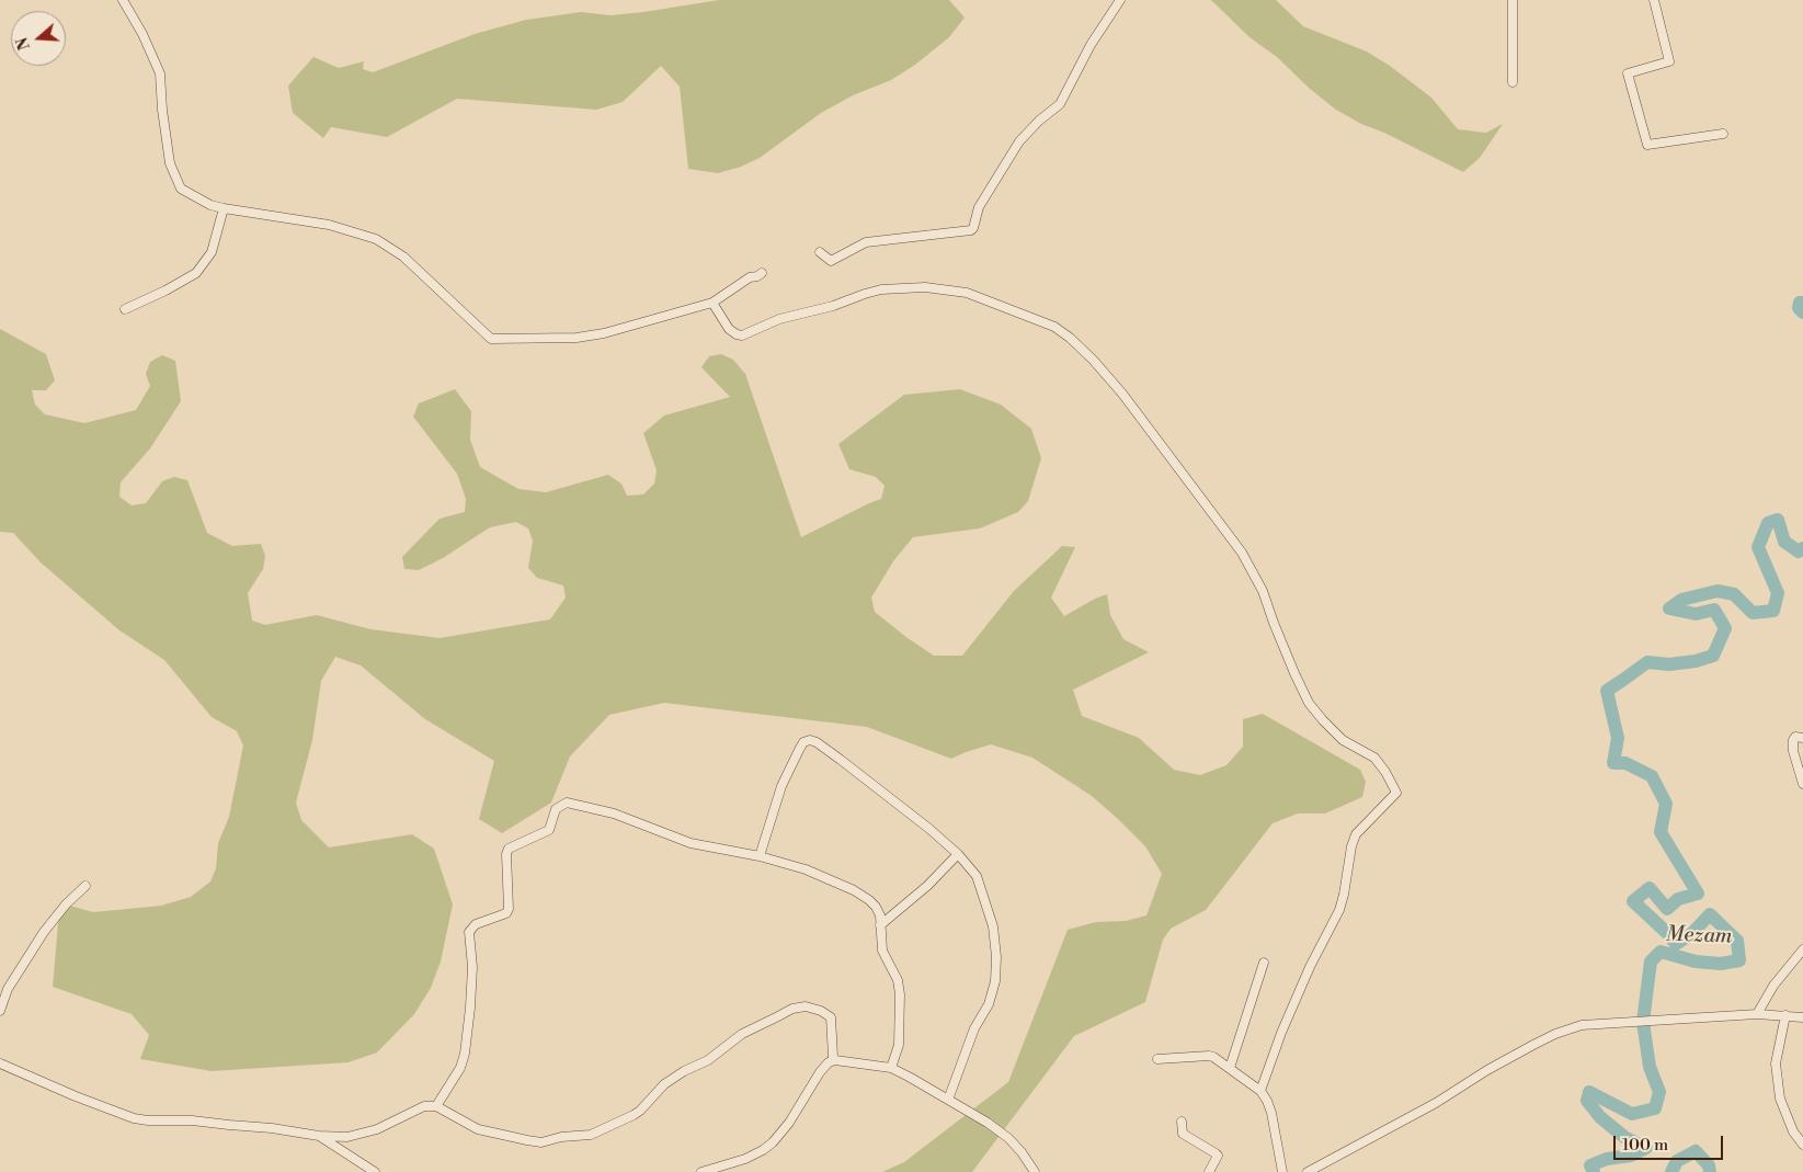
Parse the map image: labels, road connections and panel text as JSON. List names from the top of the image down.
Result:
{
  "water": ["Mezam"],
  "scale_bar": "100 m",
  "north": "left"
}
